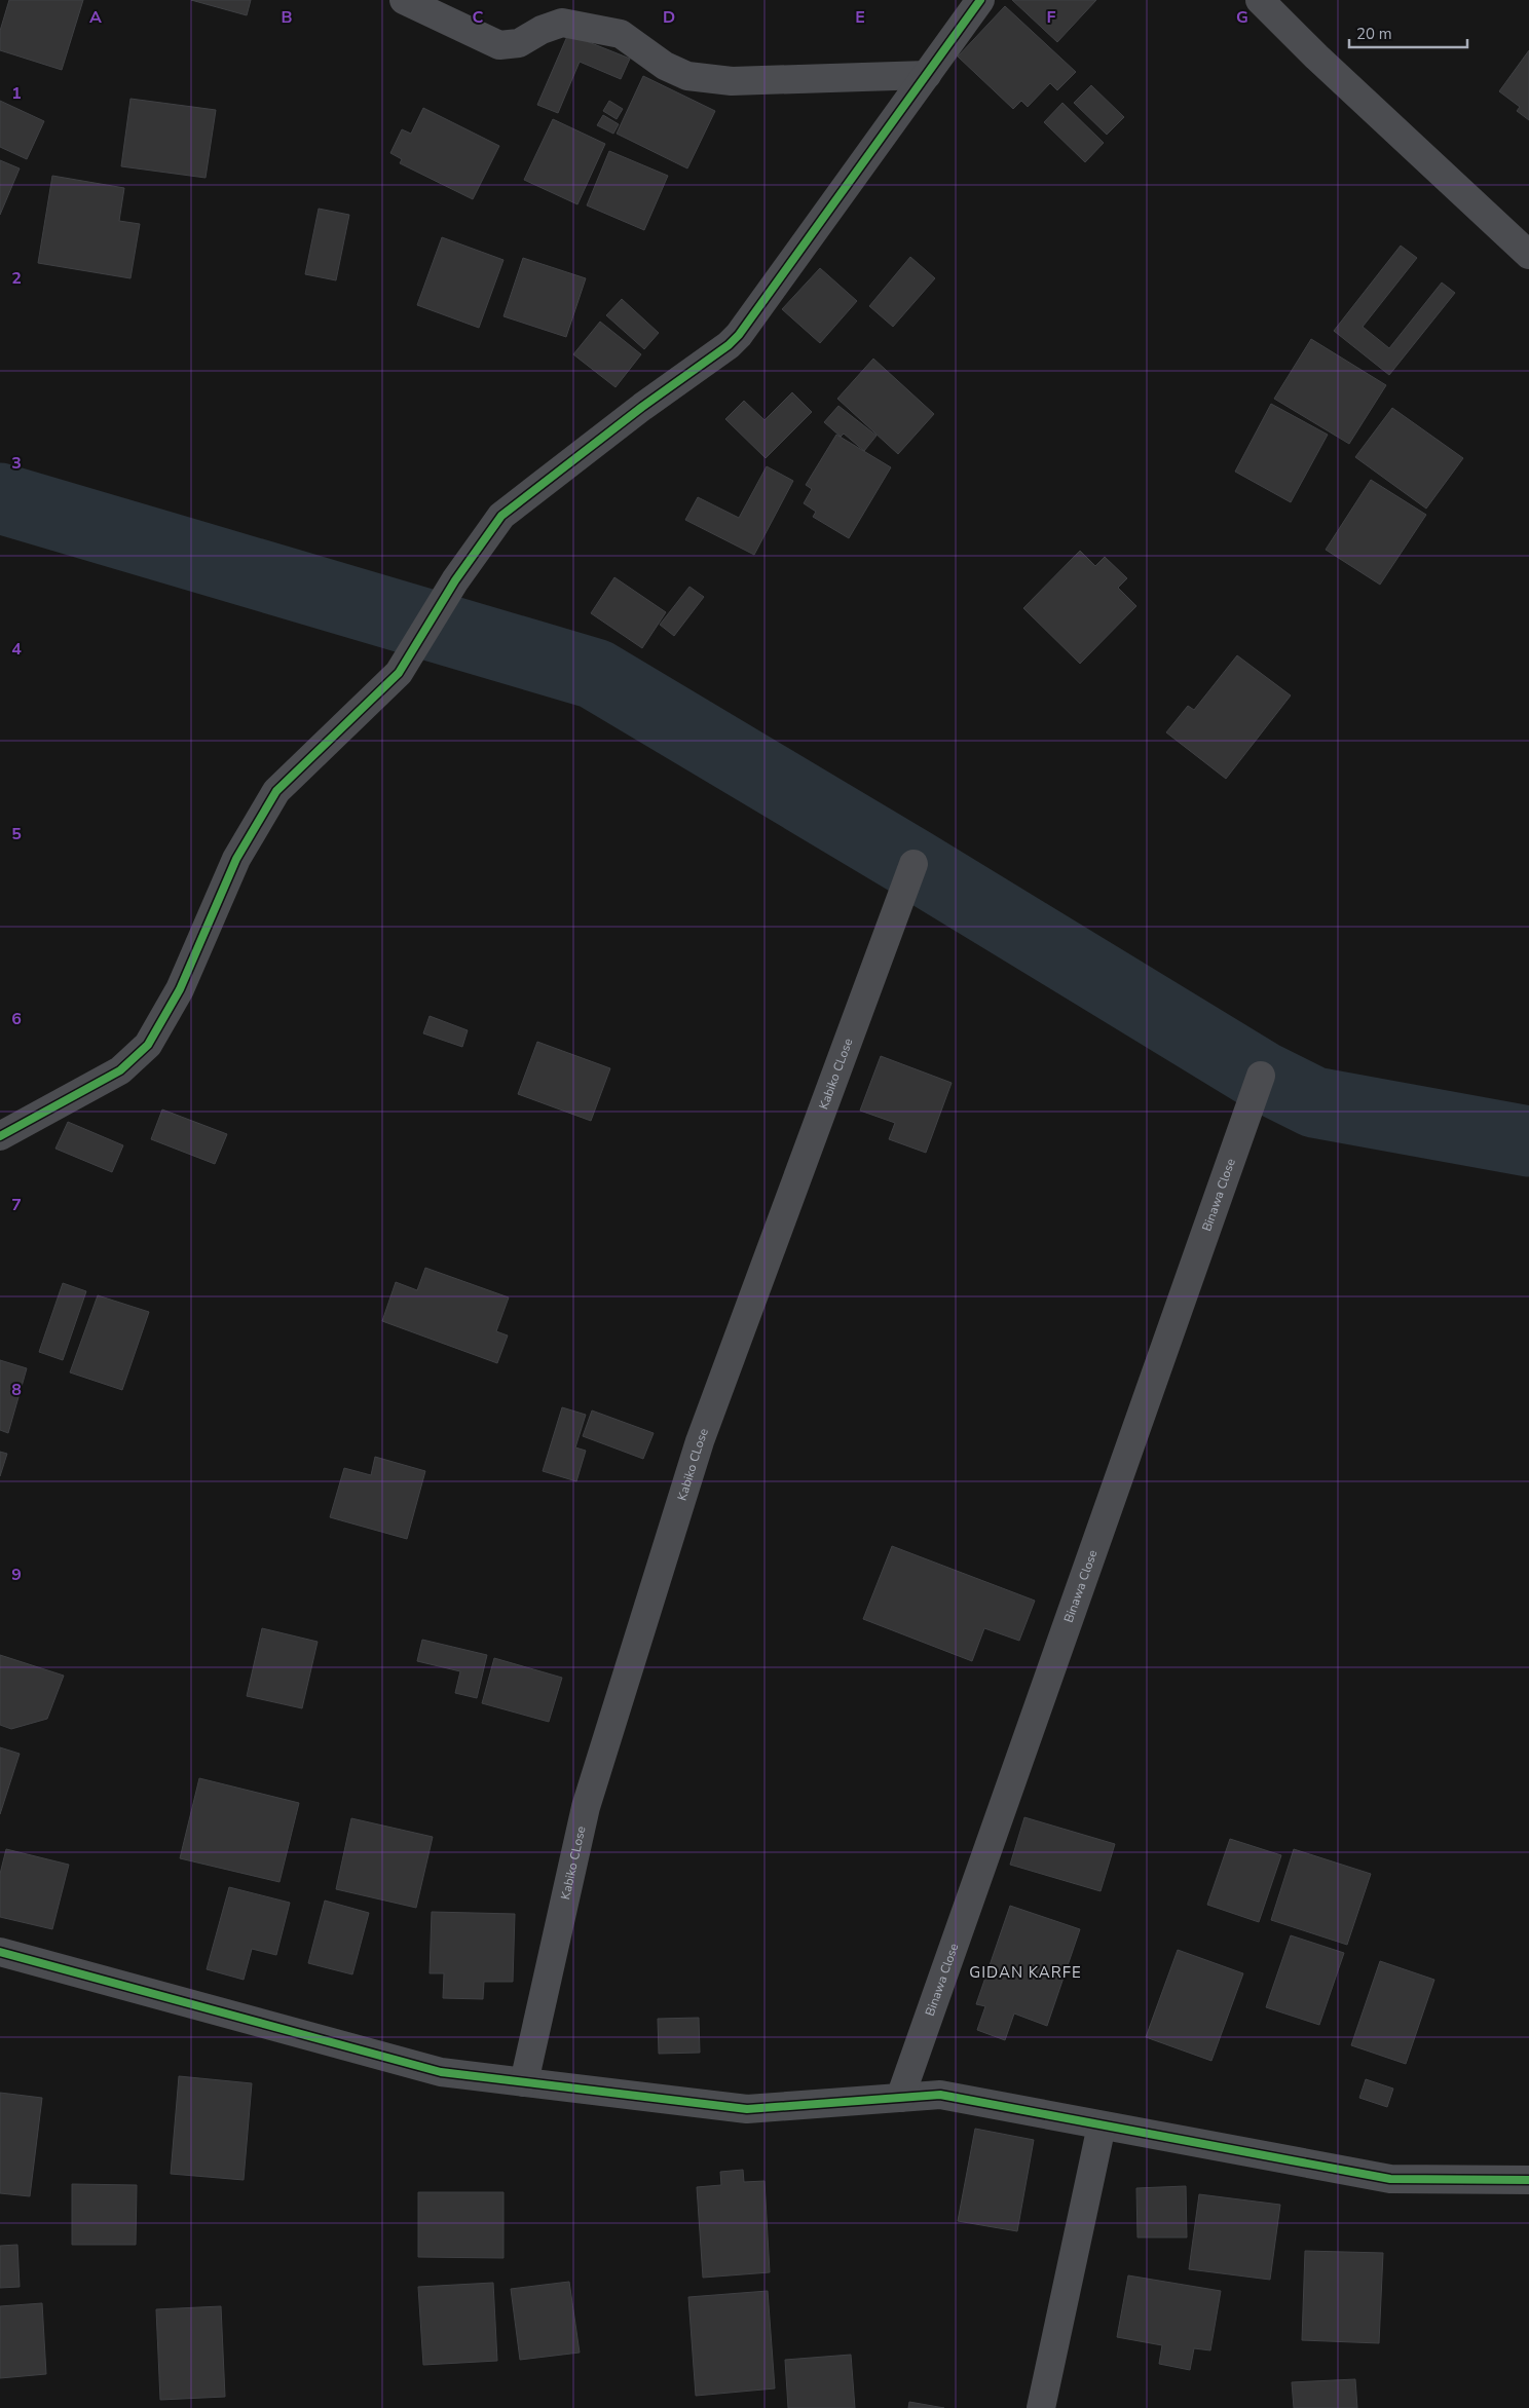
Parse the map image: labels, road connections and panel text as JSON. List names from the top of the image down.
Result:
{
  "streets": {
    "street": ["Kabiko CLose", "Binawa Close"]
  },
  "districts": ["GIDAN KARFE"],
  "scale_bar": "20 m",
  "grid": {
    "columns": [
      "A",
      "B",
      "C",
      "D",
      "E",
      "F",
      "G"
    ],
    "rows": [
      "1",
      "2",
      "3",
      "4",
      "5",
      "6",
      "7",
      "8",
      "9"
    ]
  }
}
